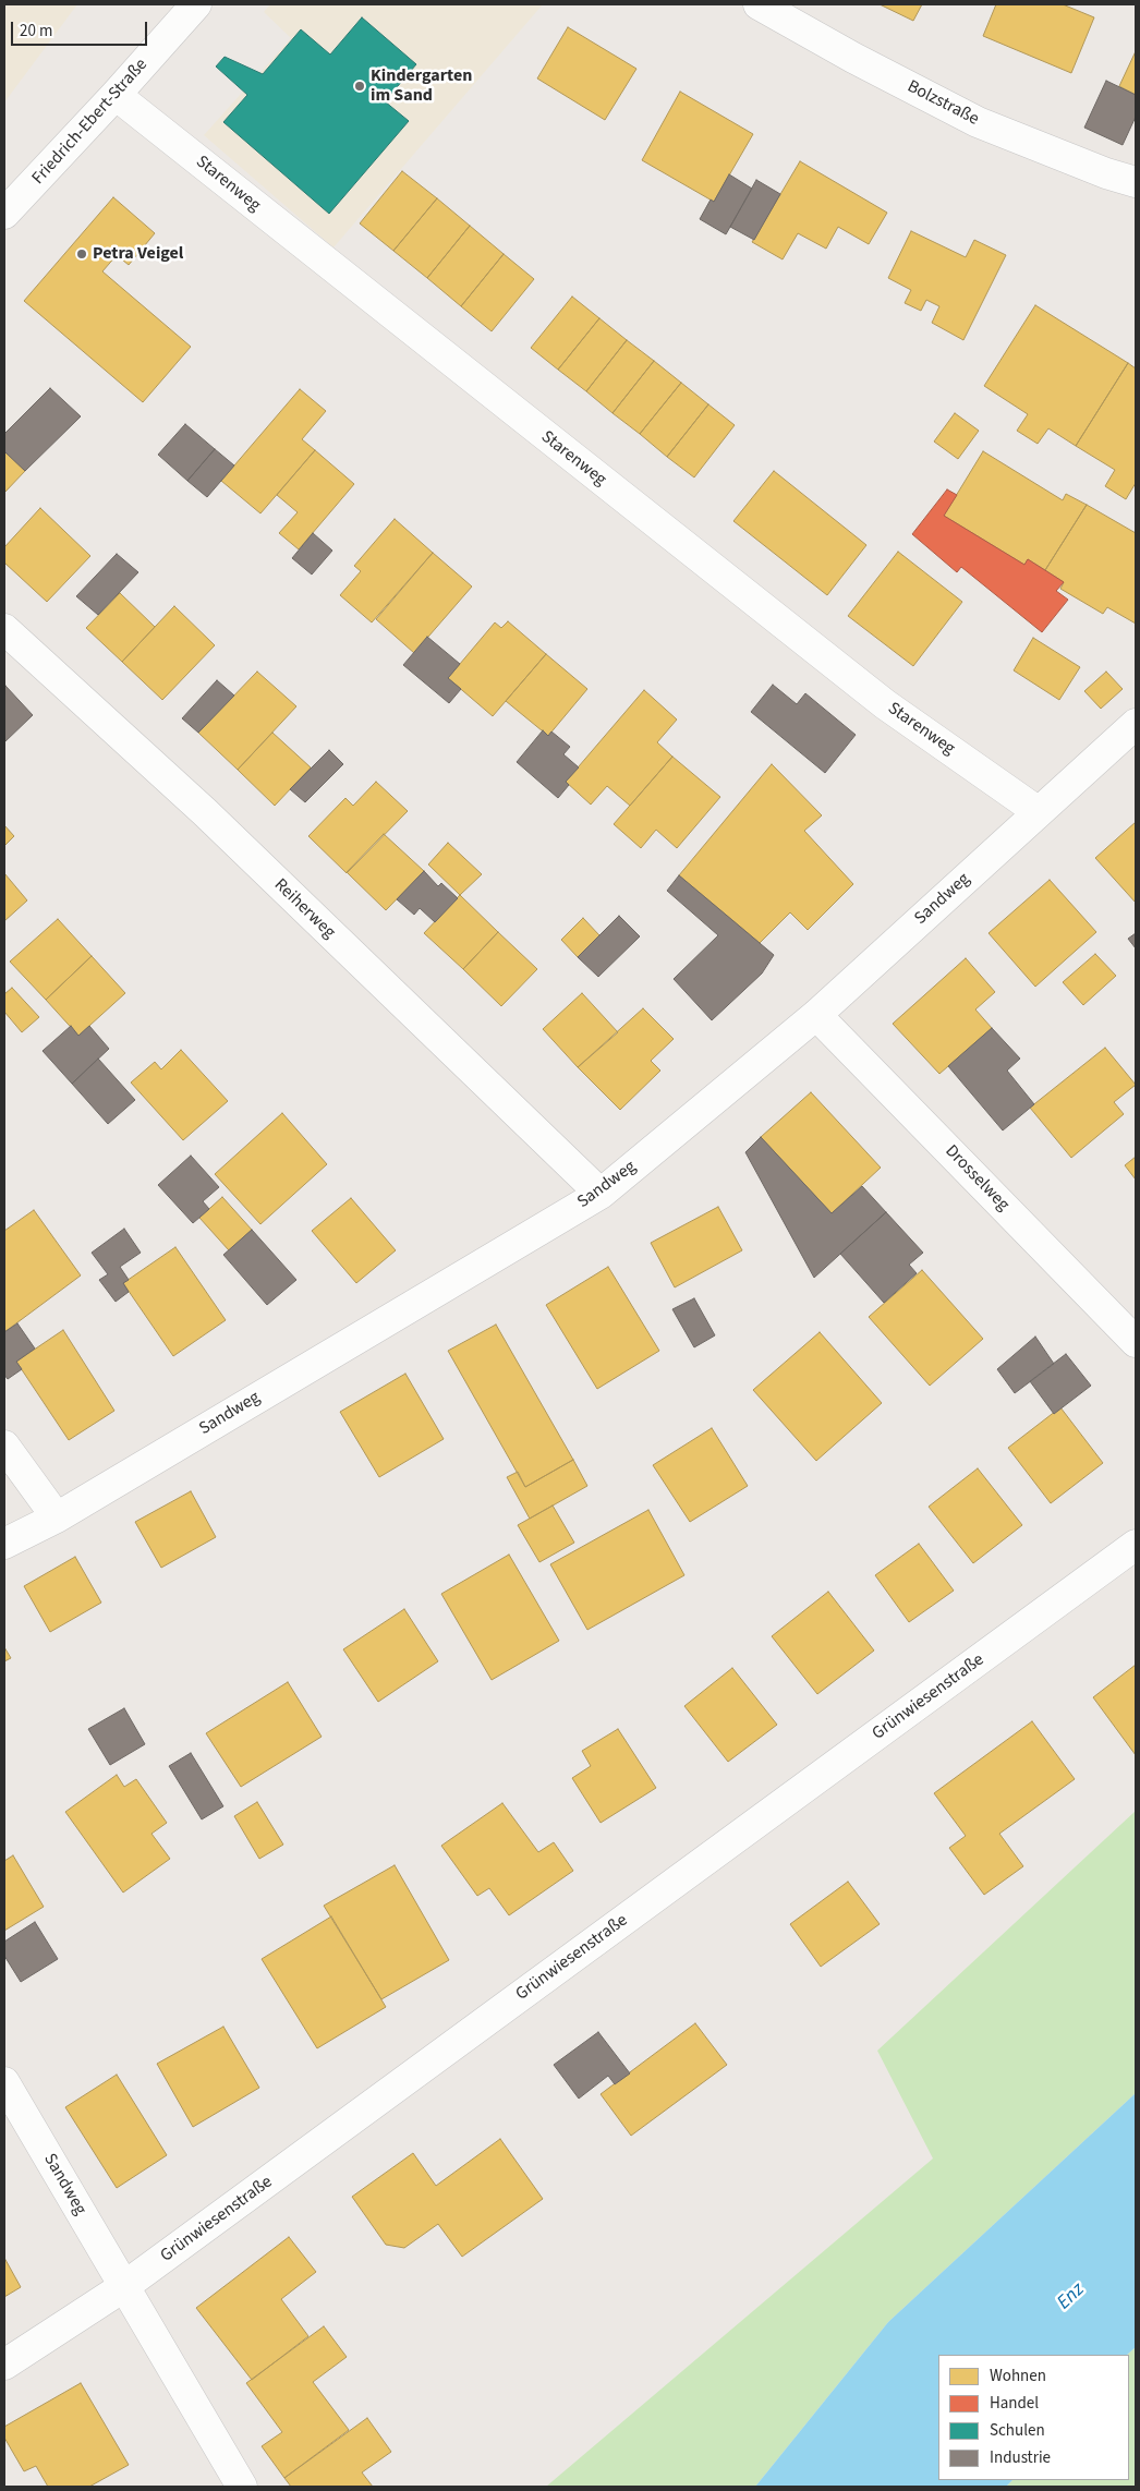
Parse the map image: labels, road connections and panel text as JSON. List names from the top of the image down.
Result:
{
  "streets": {
    "street": [
      "Bolzstraße",
      "Friedrich-Ebert-Straße",
      "Starenweg",
      "Sandweg",
      "Reiherweg",
      "Drosselweg",
      "Grünwiesenstraße"
    ]
  },
  "crossings": [
    ["Friedrich-Ebert-Straße", "Starenweg"],
    ["Starenweg", "Sandweg"],
    ["Sandweg", "Reiherweg"],
    ["Sandweg", "Drosselweg"],
    ["Sandweg", "Grünwiesenstraße"]
  ],
  "water": ["Enz"],
  "places": ["Kindergarten im Sand", "Petra Veigel"],
  "legend": [
    "Wohnen",
    "Handel",
    "Schulen",
    "Industrie"
  ],
  "scale_bar": "20 m"
}
